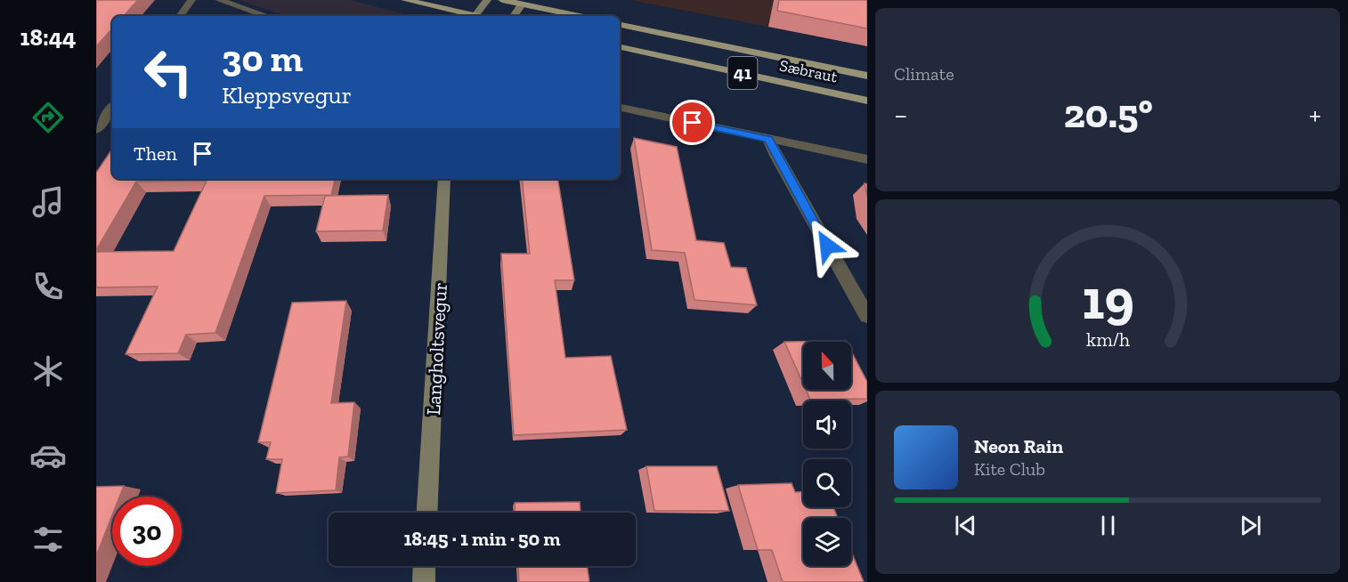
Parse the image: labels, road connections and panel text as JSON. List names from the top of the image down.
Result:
{
  "streets": {
    "main road": ["Sæbraut", "41"],
    "street": ["Langholtsvegur"]
  },
  "north": "top",
  "page": {
    "tabs": "18:44",
    "tile": "Climate",
    "turn": ["30 m", "Kleppsvegur"],
    "heat": ["−", "20.5°", "+"],
    "then": "Then",
    "song": ["Neon Rain", "Kite Club"],
    "limit": "30",
    "trip": "18:45 · 1 min · 50 m",
    "gauge": ["19", "km/h"]
  }
}
